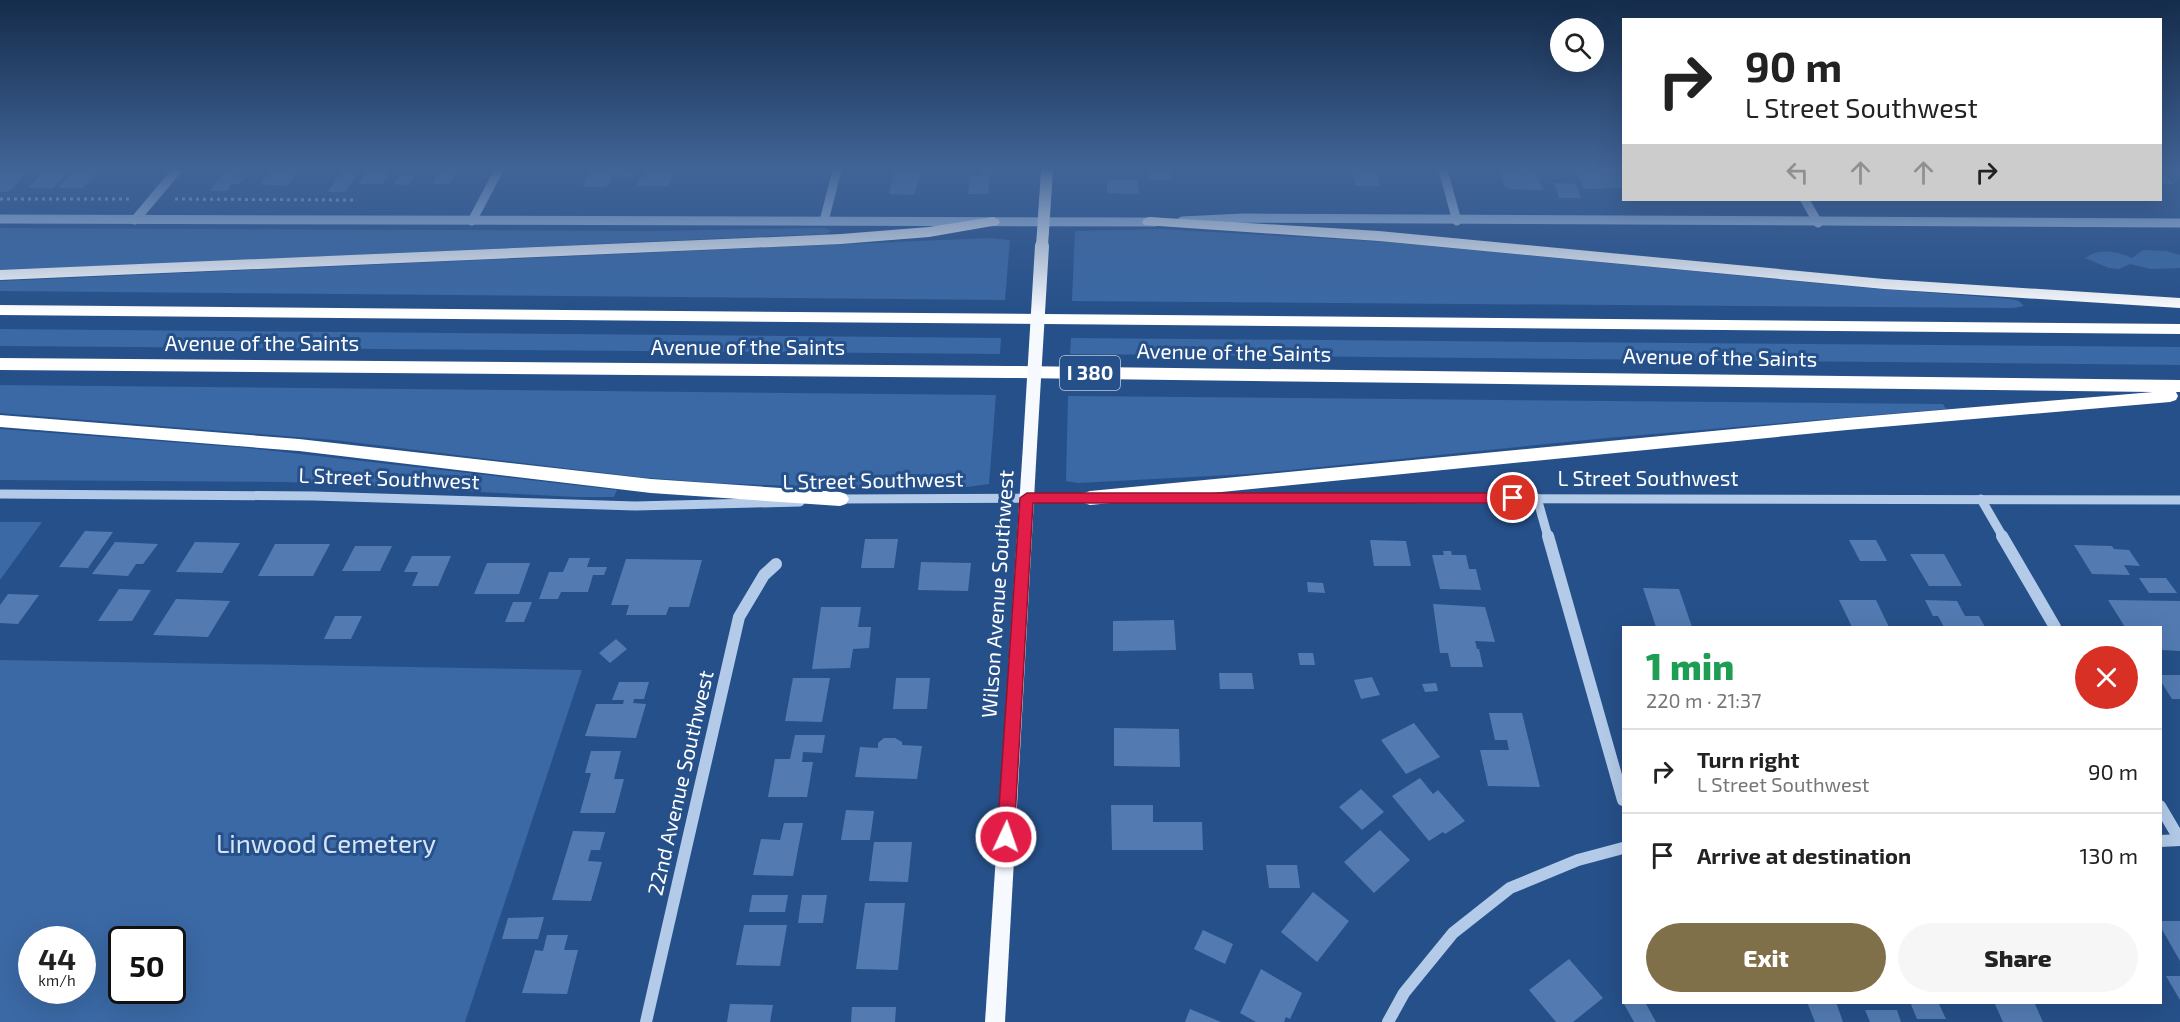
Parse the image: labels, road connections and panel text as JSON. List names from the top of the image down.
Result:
{
  "streets": {
    "highway": ["Avenue of the Saints", "I 380"],
    "main road": ["Wilson Avenue Southwest"],
    "street": ["L Street Southwest", "22nd Avenue Southwest"]
  },
  "crossings": [
    ["L Street Southwest", "Wilson Avenue Southwest"]
  ],
  "parks": ["Linwood Cemetery"],
  "page": {
    "turn": ["90 m", "L Street Southwest"],
    "heading": ["1 min", "220 m · 21:37"],
    "list": [
      {
        "name": "Turn right",
        "note": "L Street Southwest",
        "value": "90 m"
      },
      {
        "name": "Arrive at destination",
        "value": "130 m"
      }
    ],
    "buttons": ["Exit", "Share"],
    "speed": "44 km/h",
    "limit": "50"
  }
}
